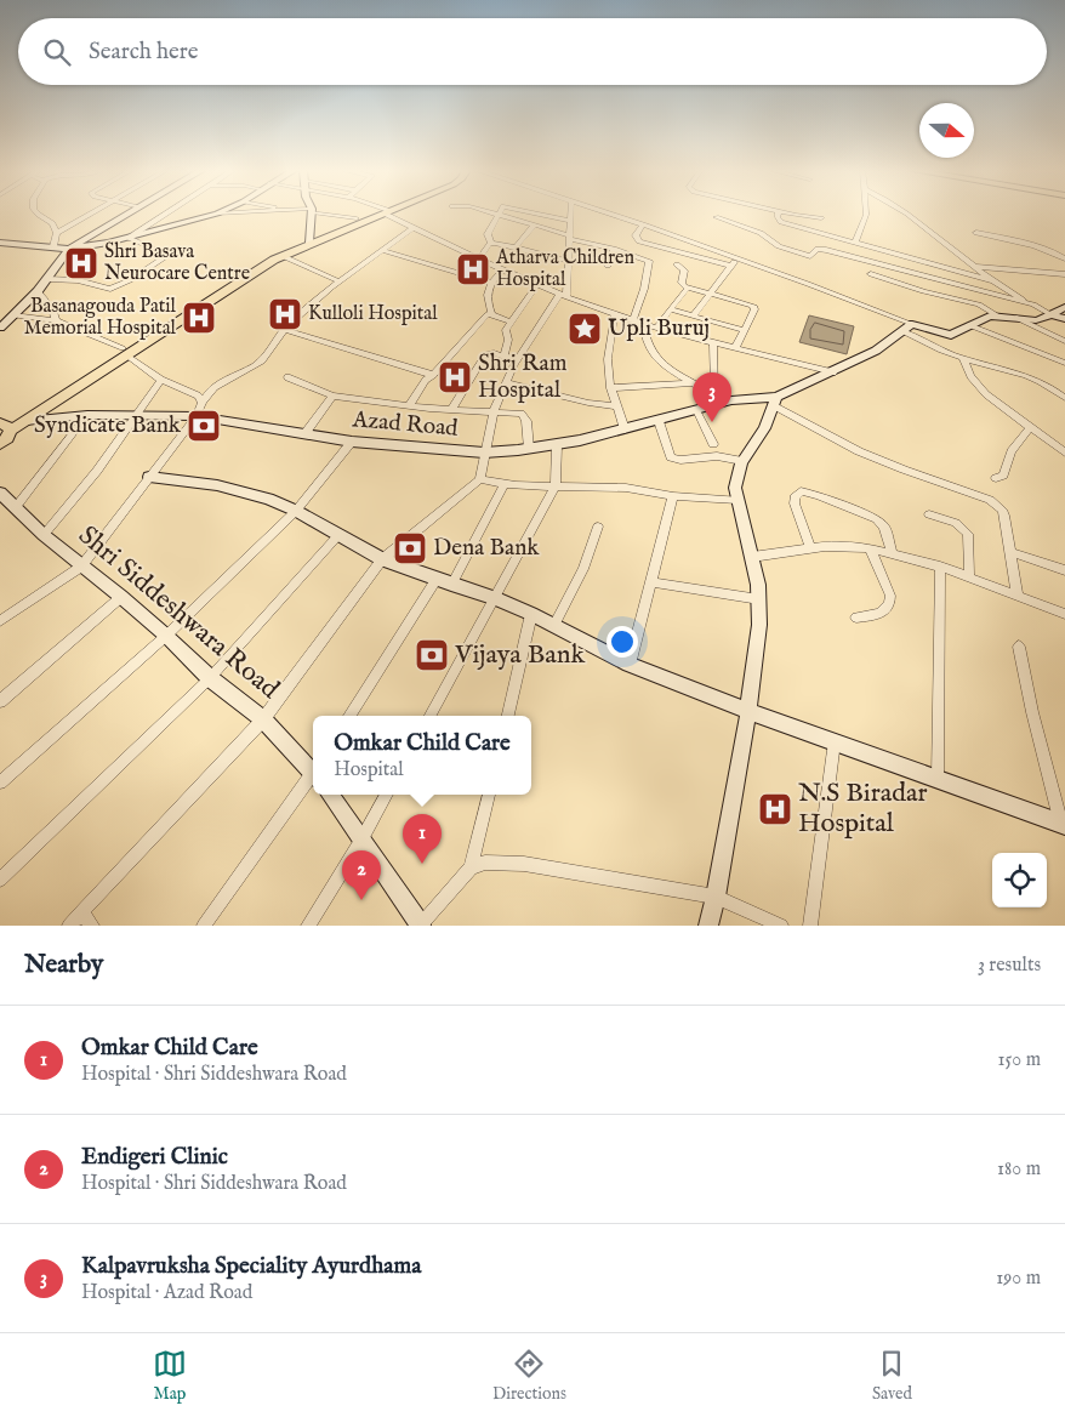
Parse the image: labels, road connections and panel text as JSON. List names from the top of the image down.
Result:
{
  "streets": {
    "street": ["Azad Road", "Shri Siddeshwara Road"]
  },
  "places": {
    "hospital": [
      "Shri Basava Neurocare Centre",
      "Atharva Children Hospital",
      "Kulloli Hospital",
      "Basanagouda Patil Memorial Hospital",
      "Shri Ram Hospital",
      "N.S Biradar Hospital"
    ],
    "place": ["Upli Buruj"],
    "bank": ["Syndicate Bank", "Dena Bank", "Vijaya Bank"]
  },
  "north": "right",
  "page": {
    "search": "Search here",
    "pins": ["3", "1", "2"],
    "popup": ["Omkar Child Care", "Hospital"],
    "heading": ["Nearby", "3 results"],
    "list": [
      {
        "mark": "1",
        "name": "Omkar Child Care",
        "note": "Hospital · Shri Siddeshwara Road",
        "value": "150 m"
      },
      {
        "mark": "2",
        "name": "Endigeri Clinic",
        "note": "Hospital · Shri Siddeshwara Road",
        "value": "180 m"
      },
      {
        "mark": "3",
        "name": "Kalpavruksha Speciality Ayurdhama",
        "note": "Hospital · Azad Road",
        "value": "190 m"
      }
    ],
    "nav": ["Map", "Directions", "Saved"]
  }
}
